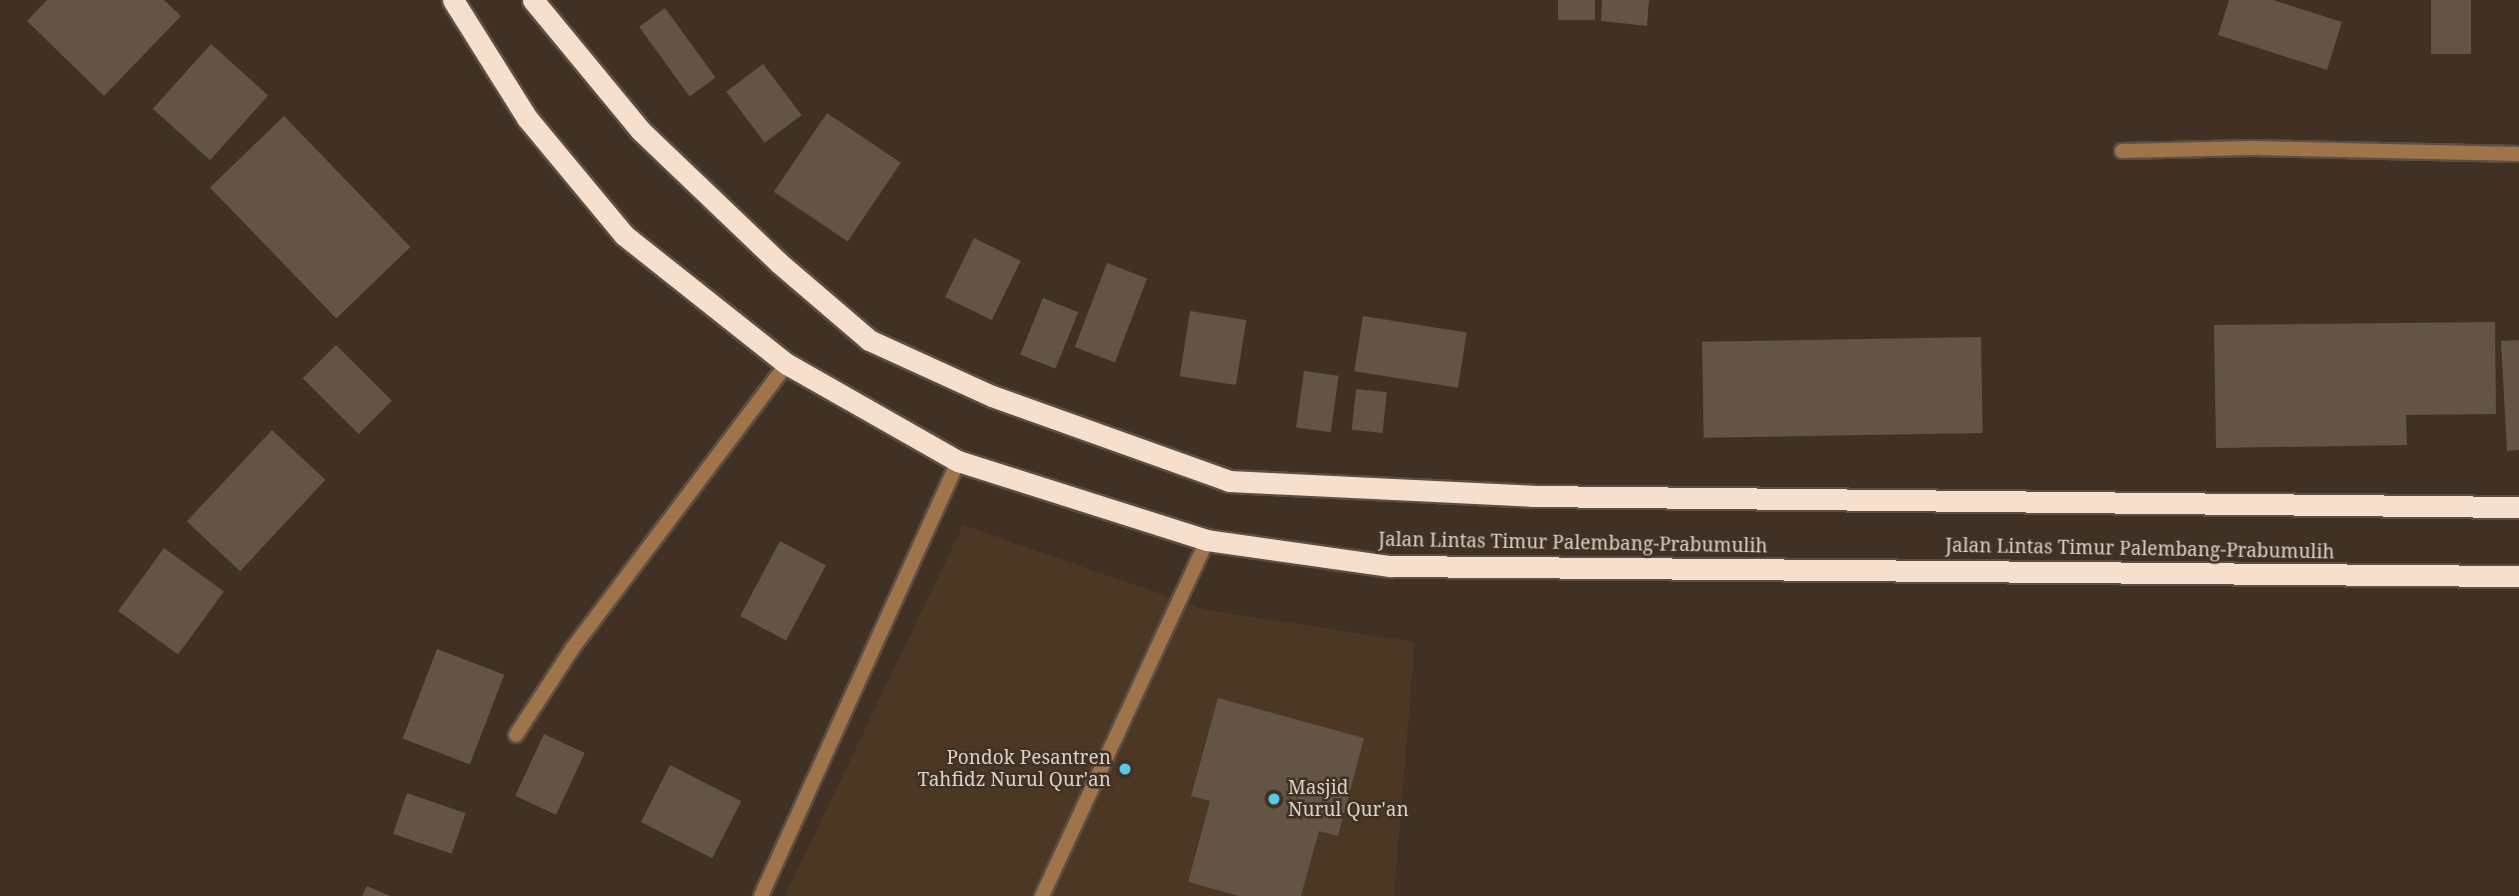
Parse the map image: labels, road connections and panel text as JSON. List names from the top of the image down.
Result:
{
  "streets": {
    "highway": ["Jalan Lintas Timur Palembang-Prabumulih"]
  },
  "places": ["Pondok Pesantren Tahfidz Nurul Qur'an", "Masjid Nurul Qur'an"]
}
